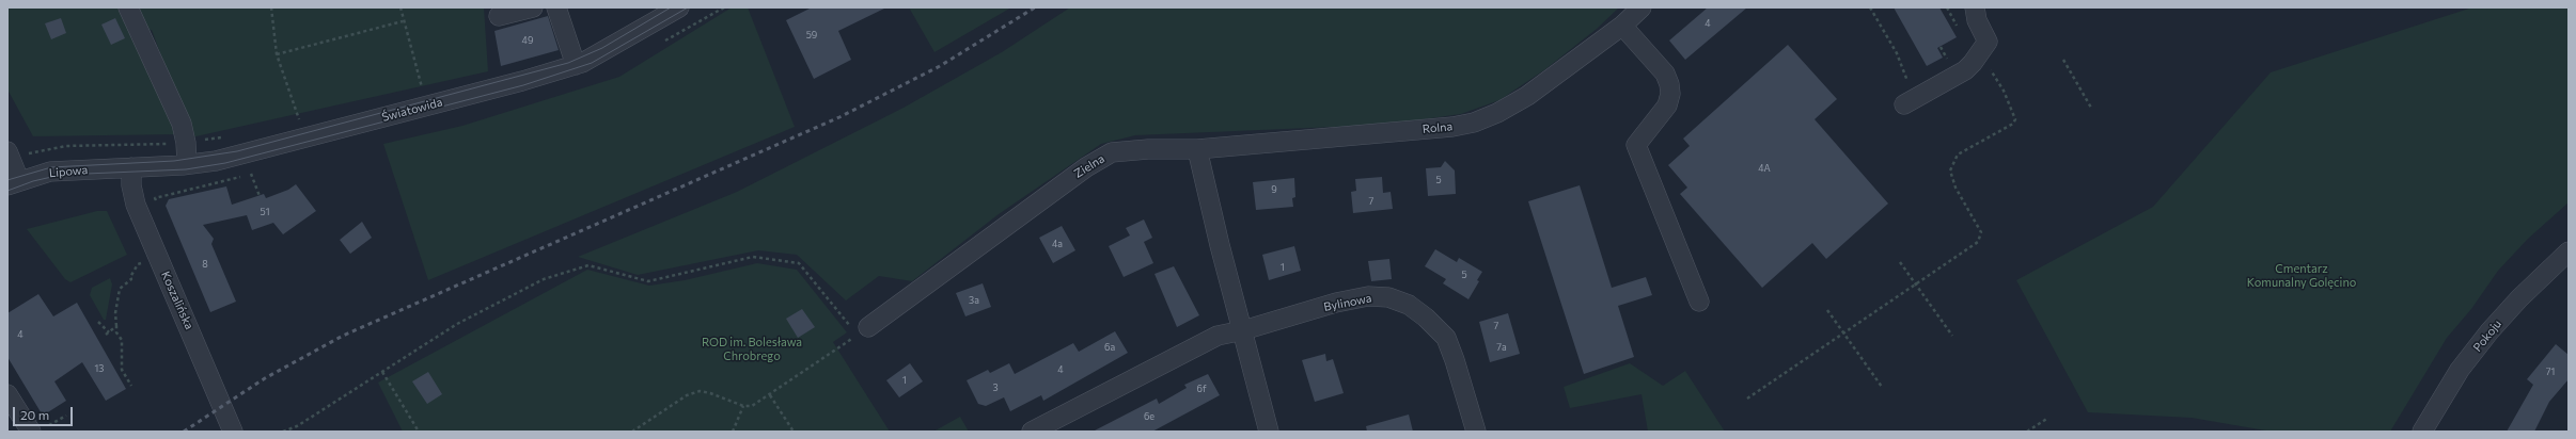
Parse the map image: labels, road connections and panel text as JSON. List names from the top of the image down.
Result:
{
  "streets": {
    "street": [
      "Światowida",
      "Rolna",
      "Zielna",
      "Lipowa",
      "Koszalińska",
      "Bylinowa",
      "Pokoju"
    ]
  },
  "crossings": [
    ["Światowida", "Lipowa"],
    ["Światowida", "Koszalińska"],
    ["Rolna", "Zielna"],
    ["Lipowa", "Koszalińska"]
  ],
  "parks": ["Cmentarz Komunalny Golęcino", "ROD im. Bolesława Chrobrego"],
  "house_numbers": [
    "4",
    "59",
    "49",
    "4A",
    "5",
    "9",
    "7",
    "51",
    "4a",
    "8",
    "1",
    "5",
    "3a",
    "7",
    "4",
    "6a",
    "7a",
    "13",
    "4",
    "71",
    "1",
    "3",
    "6f",
    "6e"
  ],
  "scale_bar": "20 m"
}
